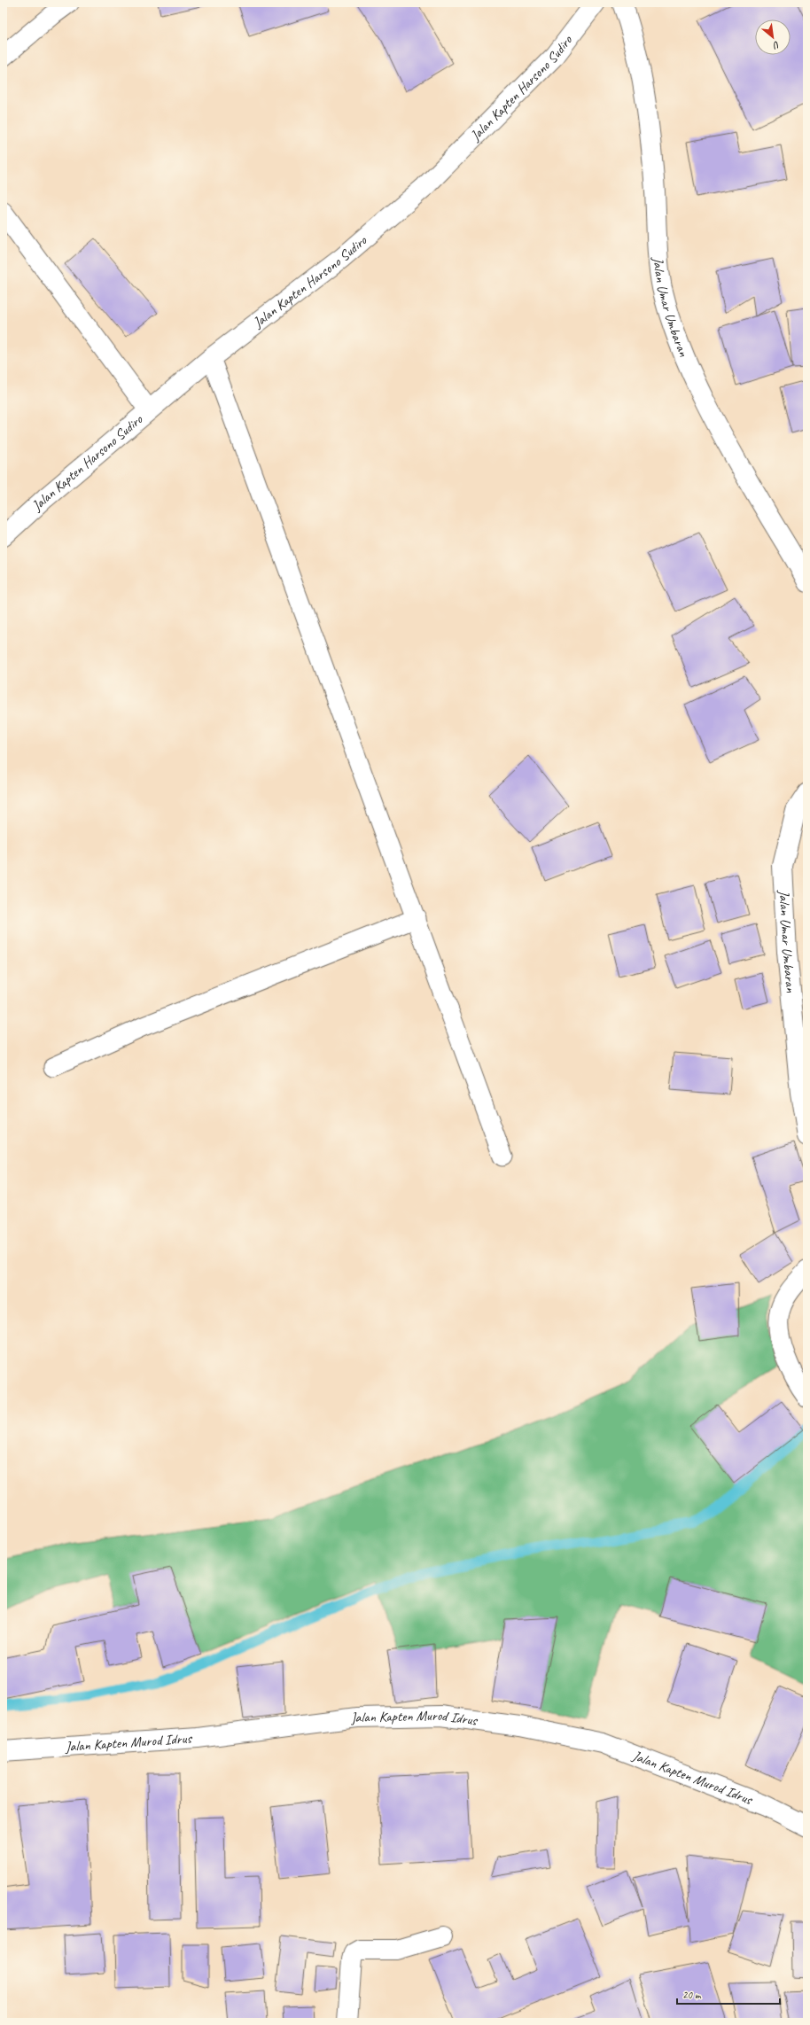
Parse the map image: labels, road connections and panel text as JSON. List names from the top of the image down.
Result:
{
  "streets": {
    "street": ["Jalan Kapten Harsono Sudiro", "Jalan Umar Umbaran", "Jalan Kapten Murod Idrus"]
  },
  "scale_bar": "20 m",
  "north": "bottom right"
}
